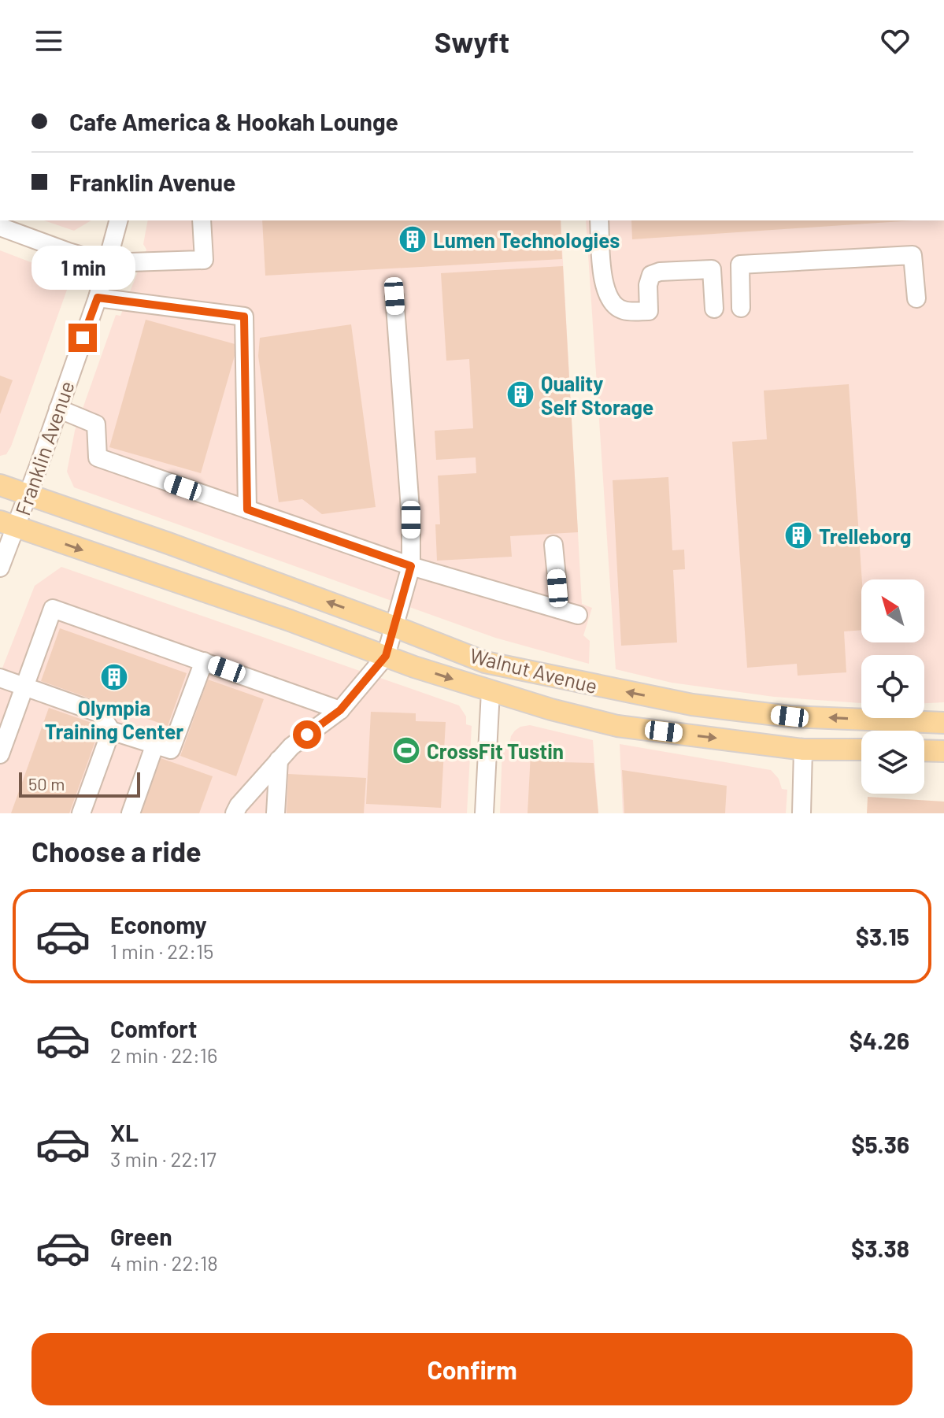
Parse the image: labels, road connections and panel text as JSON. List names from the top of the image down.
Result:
{
  "streets": {
    "main road": ["Walnut Avenue"],
    "street": ["Franklin Avenue"]
  },
  "crossings": [
    ["Franklin Avenue", "Walnut Avenue"]
  ],
  "places": {
    "building": [
      "Lumen Technologies",
      "Quality Self Storage",
      "Trelleborg",
      "Olympia Training Center"
    ],
    "sports": ["CrossFit Tustin"]
  },
  "scale_bar": "50 m",
  "north": "top left",
  "page": {
    "header": "Swyft",
    "banner": ["Cafe America & Hookah Lounge", "Franklin Avenue"],
    "bubble": "1 min",
    "scale": "50 m",
    "heading": "Choose a ride",
    "list": [
      {
        "name": "Economy",
        "note": "1 min · 22:15",
        "value": "$3.15"
      },
      {
        "name": "Comfort",
        "note": "2 min · 22:16",
        "value": "$4.26"
      },
      {
        "name": "XL",
        "note": "3 min · 22:17",
        "value": "$5.36"
      },
      {
        "name": "Green",
        "note": "4 min · 22:18",
        "value": "$3.38"
      }
    ],
    "buttons": "Confirm"
  }
}
